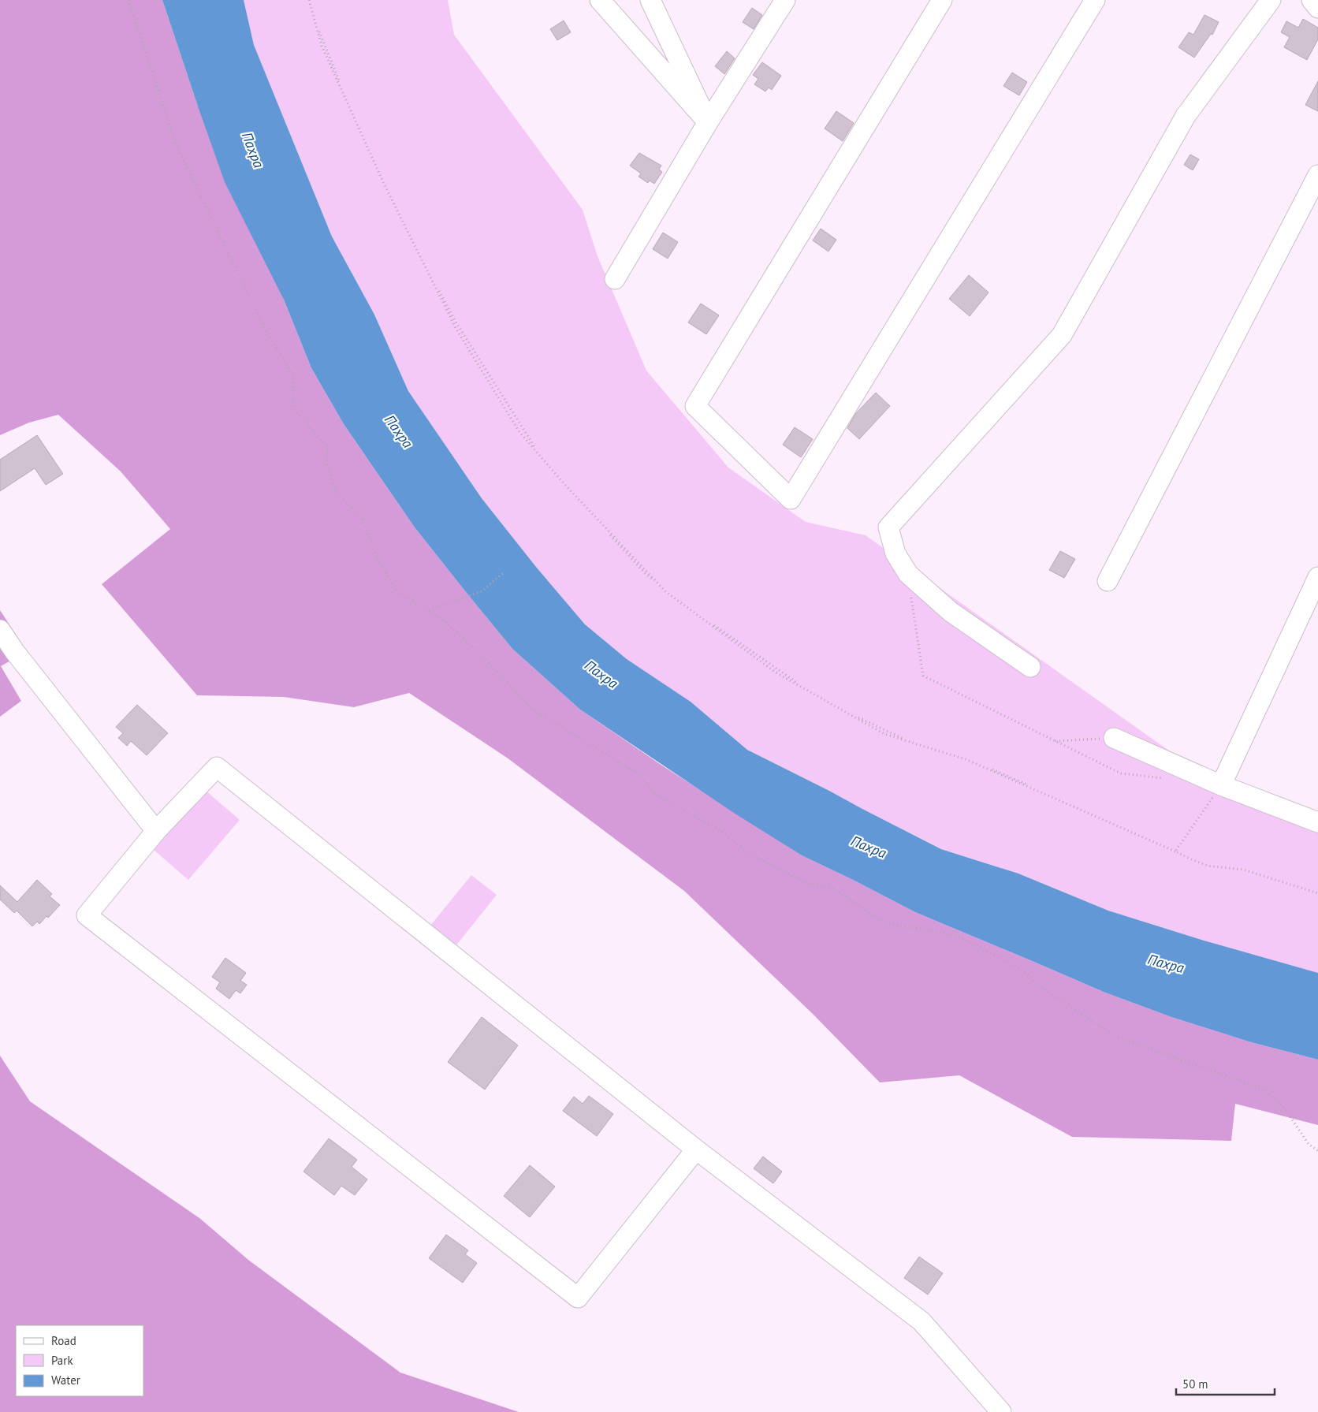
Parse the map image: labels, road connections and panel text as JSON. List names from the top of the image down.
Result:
{
  "water": ["Пахра"],
  "legend": ["Road", "Park", "Water"],
  "scale_bar": "50 m"
}
